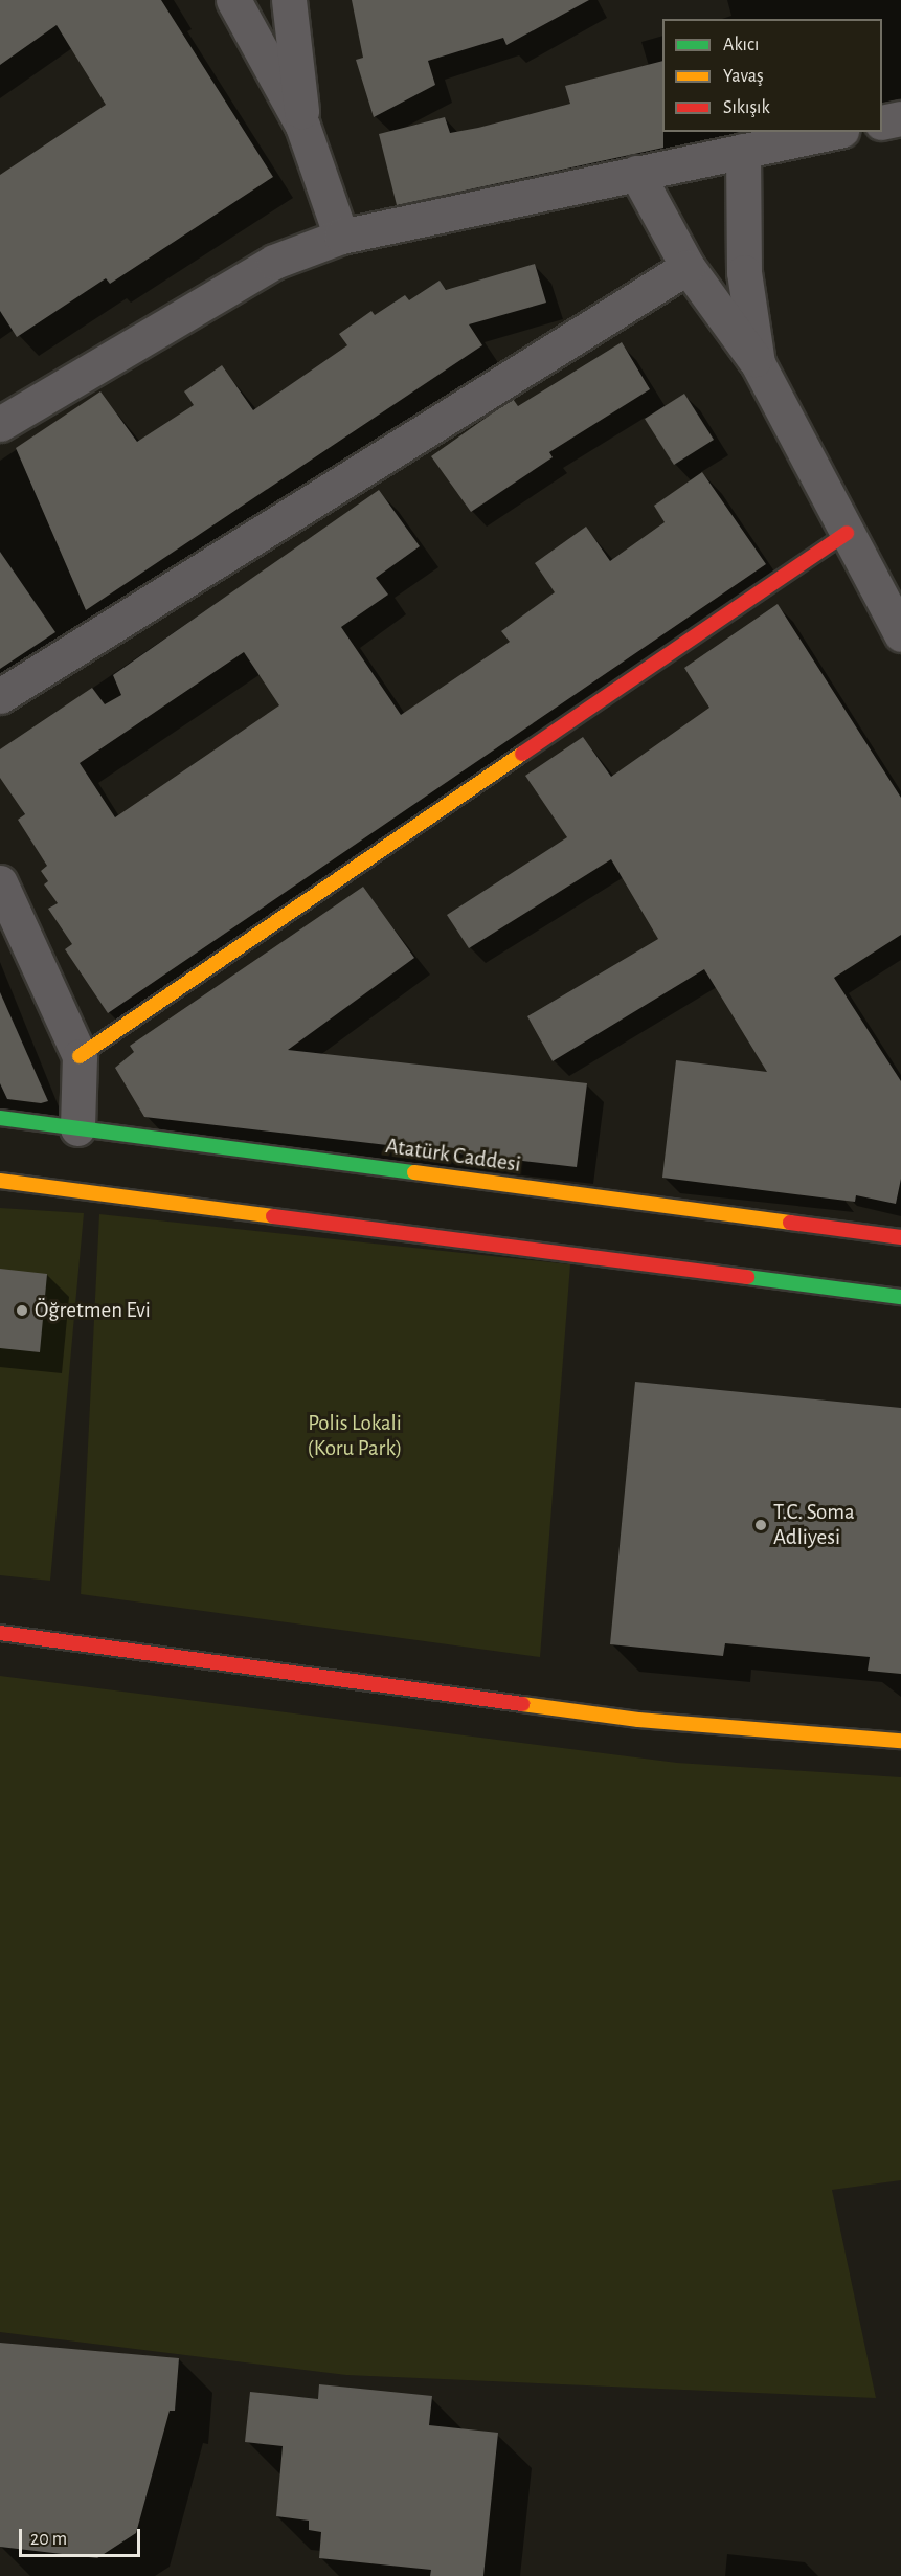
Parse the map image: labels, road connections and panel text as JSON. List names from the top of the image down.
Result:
{
  "streets": {
    "street": ["Atatürk Caddesi"]
  },
  "parks": ["Polis Lokali (Koru Park)"],
  "places": ["Öğretmen Evi", "T.C. Soma Adliyesi"],
  "legend": ["Akıcı", "Yavaş", "Sıkışık"],
  "scale_bar": "20 m"
}
